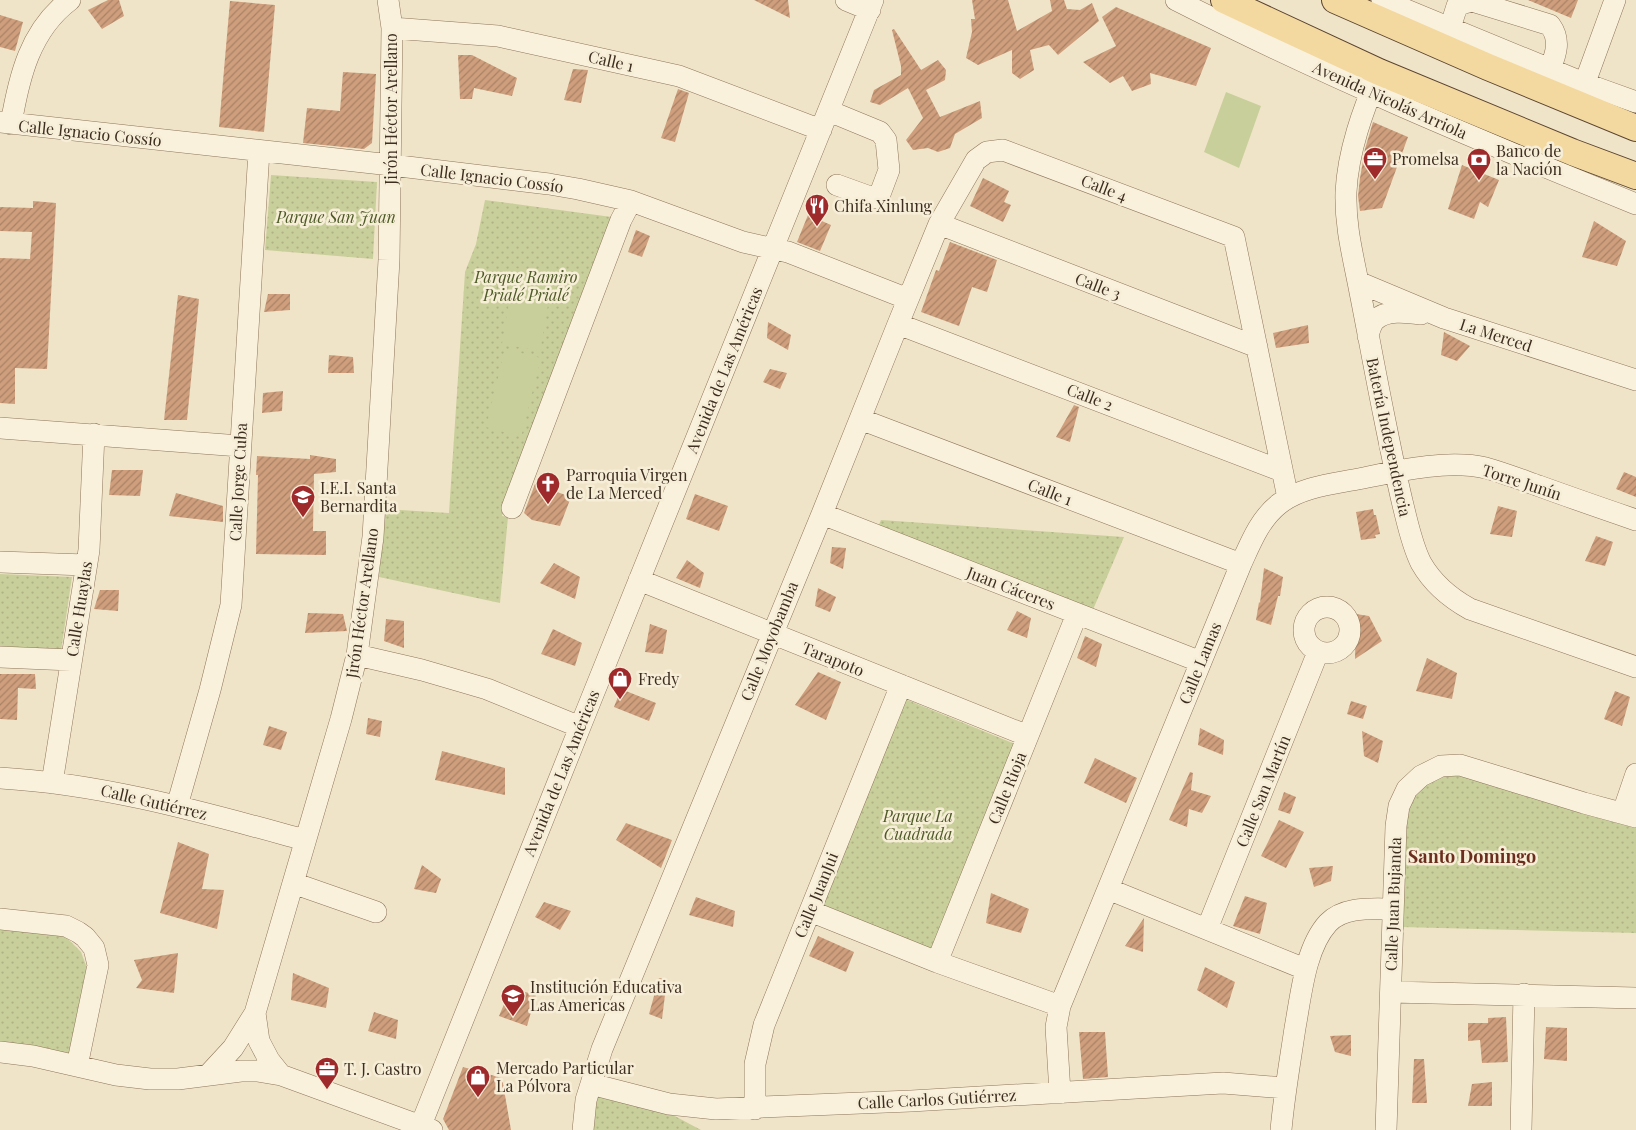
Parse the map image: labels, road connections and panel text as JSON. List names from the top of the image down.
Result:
{
  "streets": {
    "main road": ["Avenida Nicolás Arriola"],
    "street": [
      "Calle 1",
      "Jirón Héctor Arellano",
      "Calle Ignacio Cossío",
      "Calle 4",
      "Calle 3",
      "La Merced",
      "Avenida de Las Américas",
      "Calle 2",
      "Batería Independencia",
      "Calle Jorge Cuba",
      "Torre Junín",
      "Juan Cáceres",
      "Calle Huaylas",
      "Calle Moyobamba",
      "Tarapoto",
      "Calle Lamas",
      "Calle Rioja",
      "Calle San Martín",
      "Calle Gutiérrez",
      "Calle JuanJui",
      "Calle Juan Bujanda",
      "Calle Carlos Gutiérrez"
    ]
  },
  "crossings": [
    ["Calle 1", "Jirón Héctor Arellano"],
    ["Calle 1", "Avenida de Las Américas"],
    ["Calle 1", "Calle Moyobamba"],
    ["Calle 1", "Calle Lamas"],
    ["Avenida Nicolás Arriola", "Batería Independencia"],
    ["Jirón Héctor Arellano", "Calle Ignacio Cossío"],
    ["Jirón Héctor Arellano", "Calle Gutiérrez"],
    ["Calle Ignacio Cossío", "Avenida de Las Américas"],
    ["Calle Ignacio Cossío", "Calle Jorge Cuba"],
    ["Calle Ignacio Cossío", "Calle Moyobamba"],
    ["Calle 4", "Calle 3"],
    ["Calle 4", "Calle Moyobamba"],
    ["Calle 3", "Calle Moyobamba"],
    ["La Merced", "Batería Independencia"],
    ["Avenida de Las Américas", "Tarapoto"],
    ["Calle 2", "Calle Moyobamba"],
    ["Batería Independencia", "Torre Junín"],
    ["Calle Jorge Cuba", "Calle Gutiérrez"],
    ["Torre Junín", "Calle Lamas"],
    ["Juan Cáceres", "Calle Moyobamba"],
    ["Juan Cáceres", "Calle Lamas"],
    ["Juan Cáceres", "Calle Rioja"],
    ["Calle Huaylas", "Calle Gutiérrez"],
    ["Calle Moyobamba", "Tarapoto"],
    ["Calle Moyobamba", "Calle Carlos Gutiérrez"],
    ["Tarapoto", "Calle Rioja"],
    ["Tarapoto", "Calle JuanJui"],
    ["Calle Lamas", "Calle Carlos Gutiérrez"],
    ["Calle JuanJui", "Calle Carlos Gutiérrez"]
  ],
  "districts": ["Santo Domingo"],
  "parks": ["Parque San Juan", "Parque Ramiro Prialé Prialé", "Parque La Cuadrada"],
  "places": {
    "office": ["Promelsa", "T. J. Castro"],
    "bank": ["Banco de la Nación"],
    "restaurant": ["Chifa Xinlung"],
    "church": ["Parroquia Virgen de La Merced"],
    "school or university": ["I.E.I. Santa Bernardita", "Institución Educativa Las Americas"],
    "shop": ["Fredy", "Mercado Particular La Pólvora"]
  }
}
